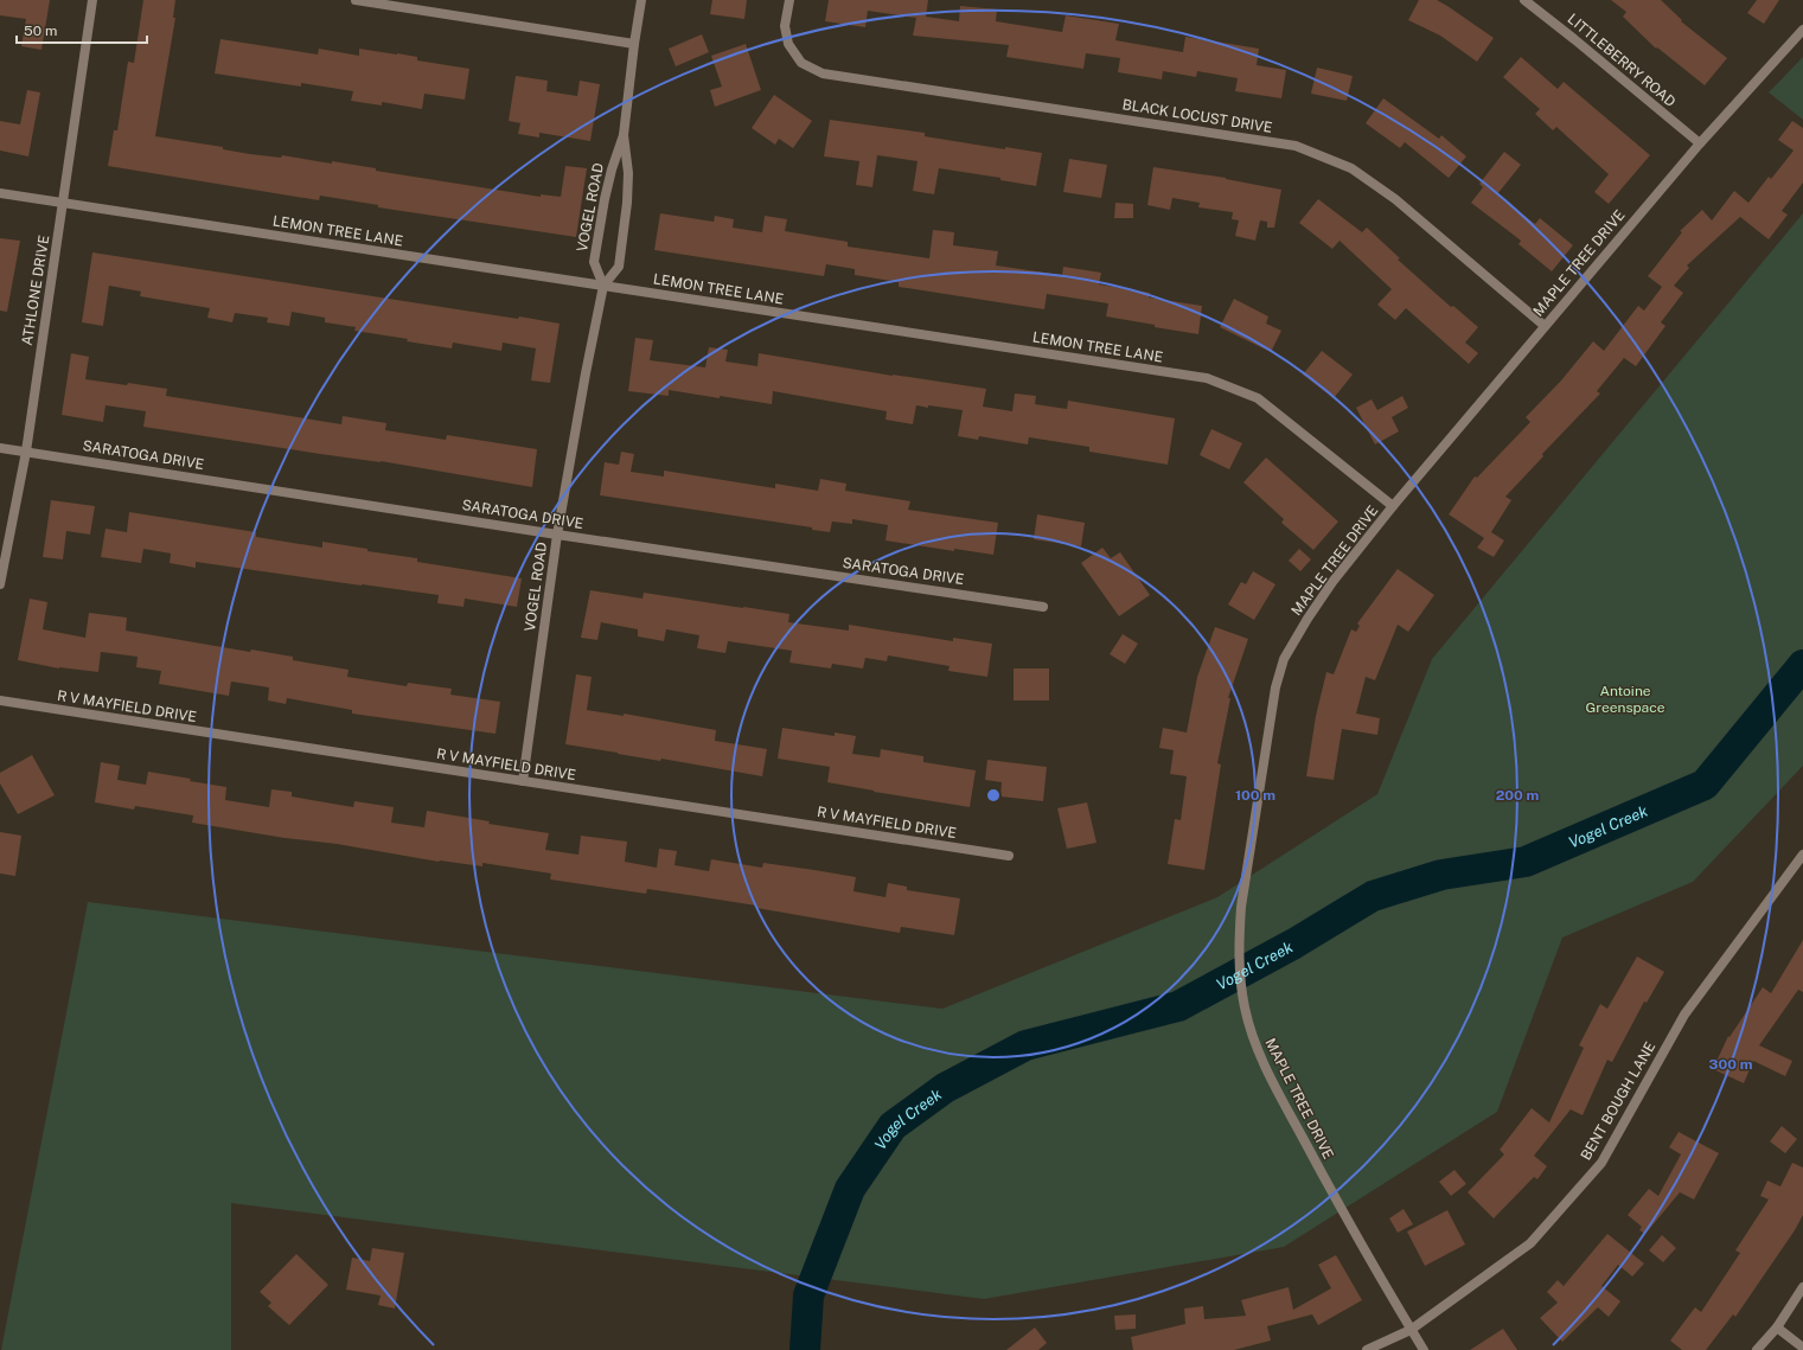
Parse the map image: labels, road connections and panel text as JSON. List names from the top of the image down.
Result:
{
  "streets": {
    "street": [
      "LITTLEBERRY ROAD",
      "BLACK LOCUST DRIVE",
      "VOGEL ROAD",
      "LEMON TREE LANE",
      "MAPLE TREE DRIVE",
      "ATHLONE DRIVE",
      "SARATOGA DRIVE",
      "R V MAYFIELD DRIVE",
      "BENT BOUGH LANE"
    ]
  },
  "crossings": [
    ["LITTLEBERRY ROAD", "MAPLE TREE DRIVE"],
    ["BLACK LOCUST DRIVE", "MAPLE TREE DRIVE"],
    ["VOGEL ROAD", "LEMON TREE LANE"],
    ["VOGEL ROAD", "SARATOGA DRIVE"],
    ["VOGEL ROAD", "R V MAYFIELD DRIVE"],
    ["LEMON TREE LANE", "MAPLE TREE DRIVE"],
    ["LEMON TREE LANE", "ATHLONE DRIVE"],
    ["MAPLE TREE DRIVE", "BENT BOUGH LANE"],
    ["ATHLONE DRIVE", "SARATOGA DRIVE"]
  ],
  "water": ["Vogel Creek"],
  "parks": ["Antoine Greenspace"],
  "scale_bar": "50 m",
  "rings": ["100 m", "200 m", "300 m"]
}
